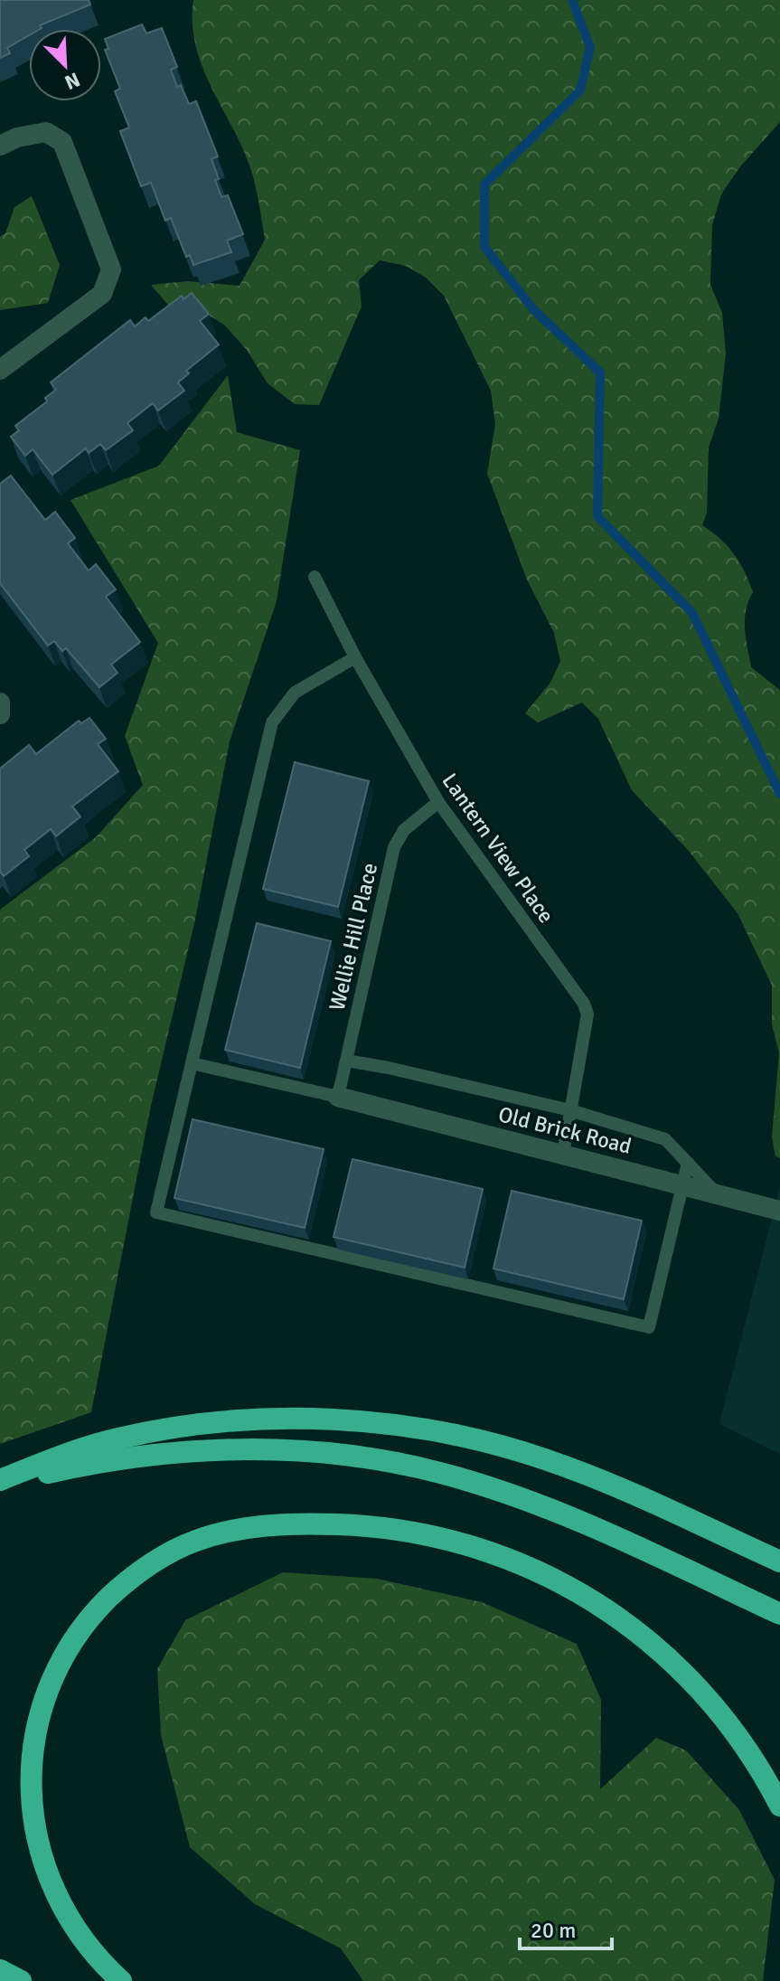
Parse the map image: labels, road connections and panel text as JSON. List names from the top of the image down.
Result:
{
  "streets": {
    "street": ["Old Brick Road"],
    "lane": ["Lantern View Place", "Wellie Hill Place"]
  },
  "crossings": [
    ["Lantern View Place", "Wellie Hill Place"],
    ["Lantern View Place", "Old Brick Road"],
    ["Wellie Hill Place", "Old Brick Road"]
  ],
  "scale_bar": "20 m",
  "north": "bottom right"
}
